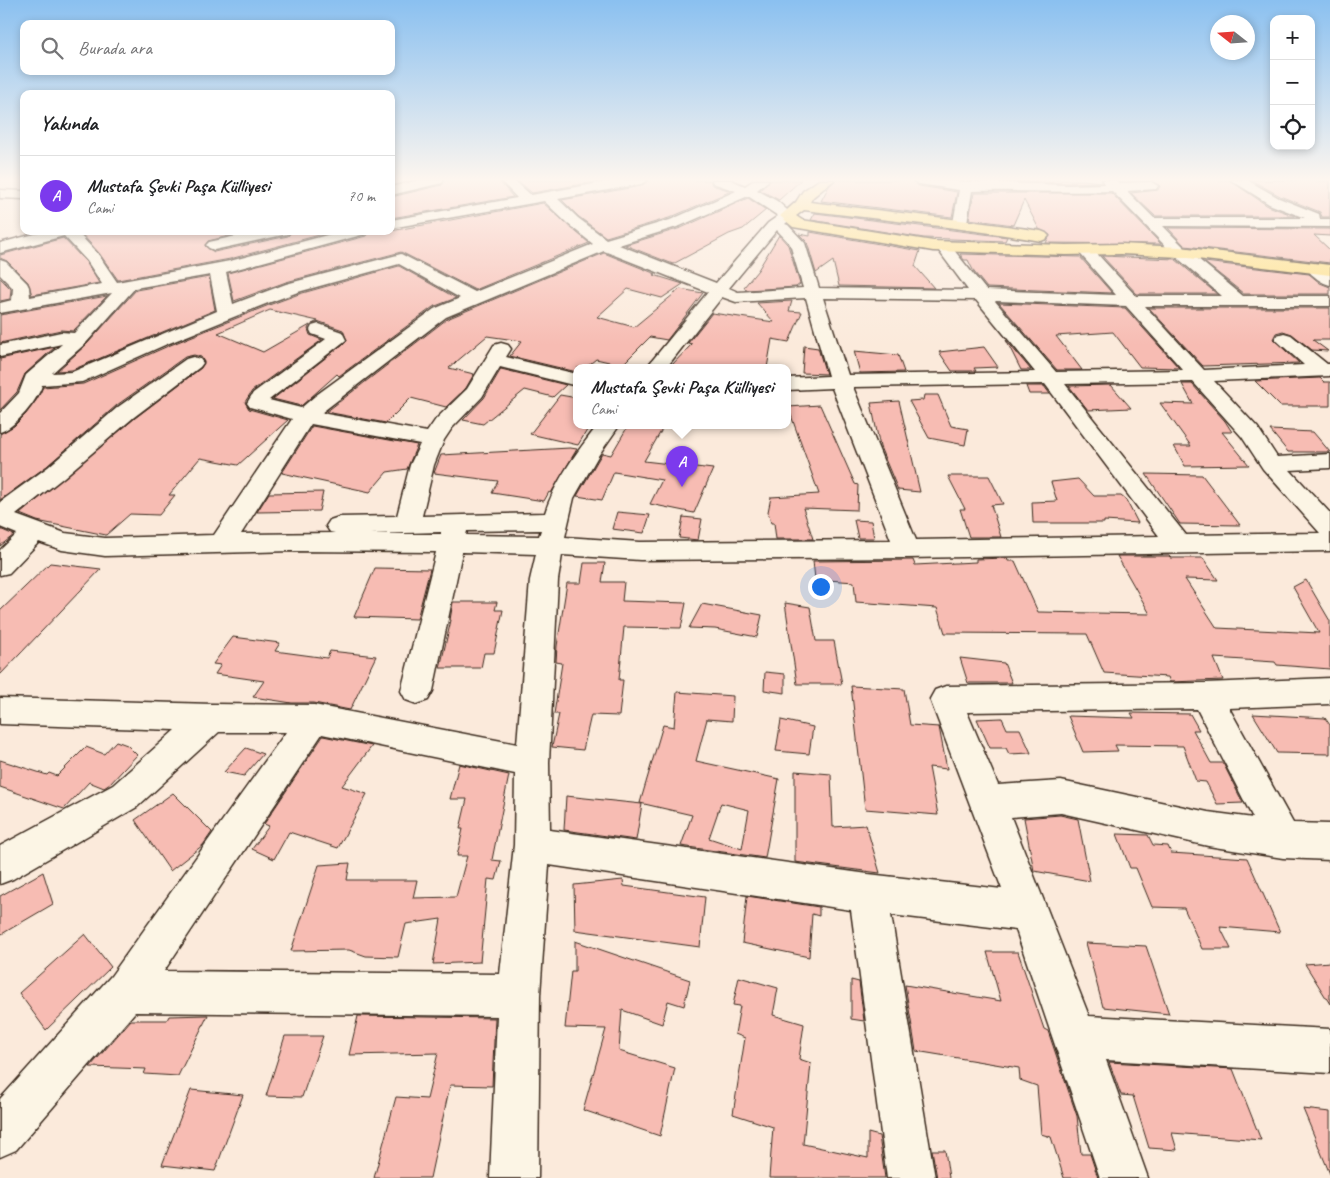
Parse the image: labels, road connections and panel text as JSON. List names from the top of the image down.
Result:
{
  "north": "left",
  "page": {
    "map_buttons": ["+", "−"],
    "search": "Burada ara",
    "heading": "Yakında",
    "list": [
      {
        "mark": "A",
        "name": "Mustafa Şevki Paşa Külliyesi",
        "note": "Cami",
        "value": "70 m"
      }
    ],
    "popup": ["Mustafa Şevki Paşa Külliyesi", "Cami"],
    "pins": "A"
  }
}
